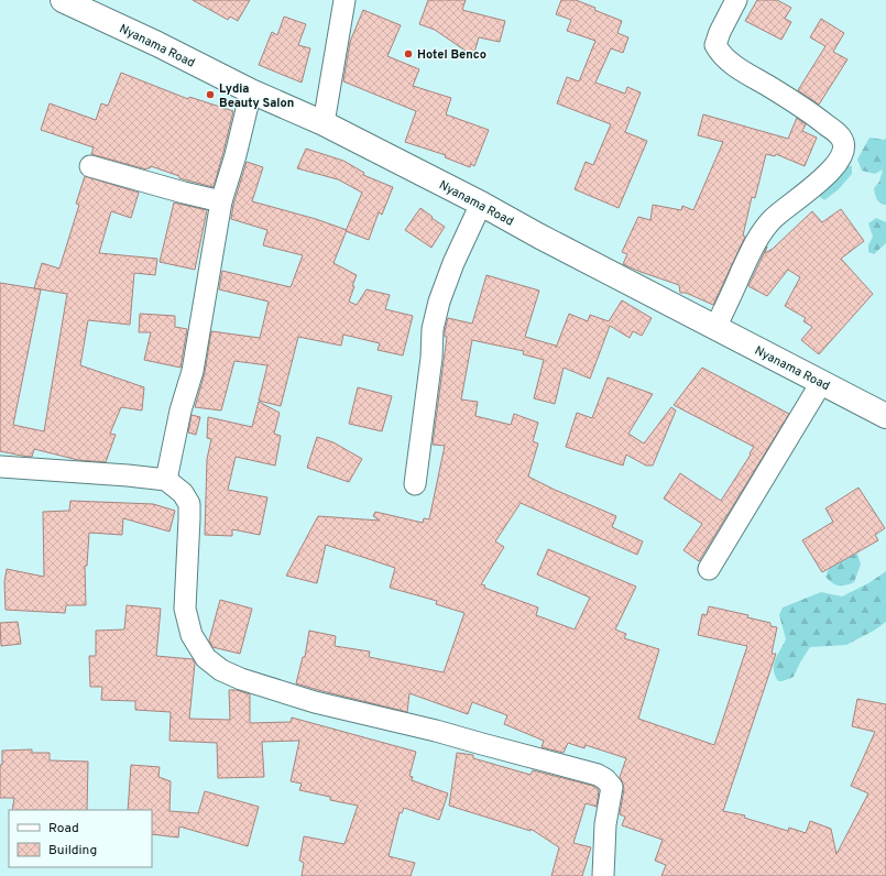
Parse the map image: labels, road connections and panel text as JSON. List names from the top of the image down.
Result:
{
  "streets": {
    "street": ["Nyanama Road"]
  },
  "places": ["Hotel Benco", "Lydia Beauty Salon"],
  "legend": ["Road", "Building"]
}
